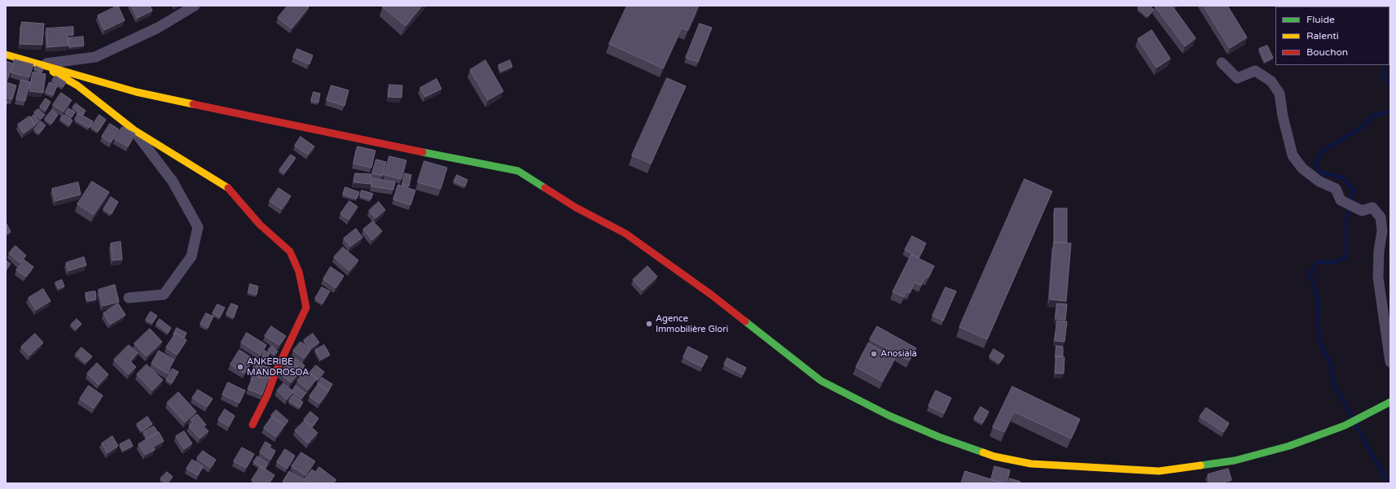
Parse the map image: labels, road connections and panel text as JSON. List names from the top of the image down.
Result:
{
  "places": ["Agence Immobilière Glori", "Anosiala", "ANKERIBE MANDROSOA"],
  "legend": ["Fluide", "Ralenti", "Bouchon"]
}
